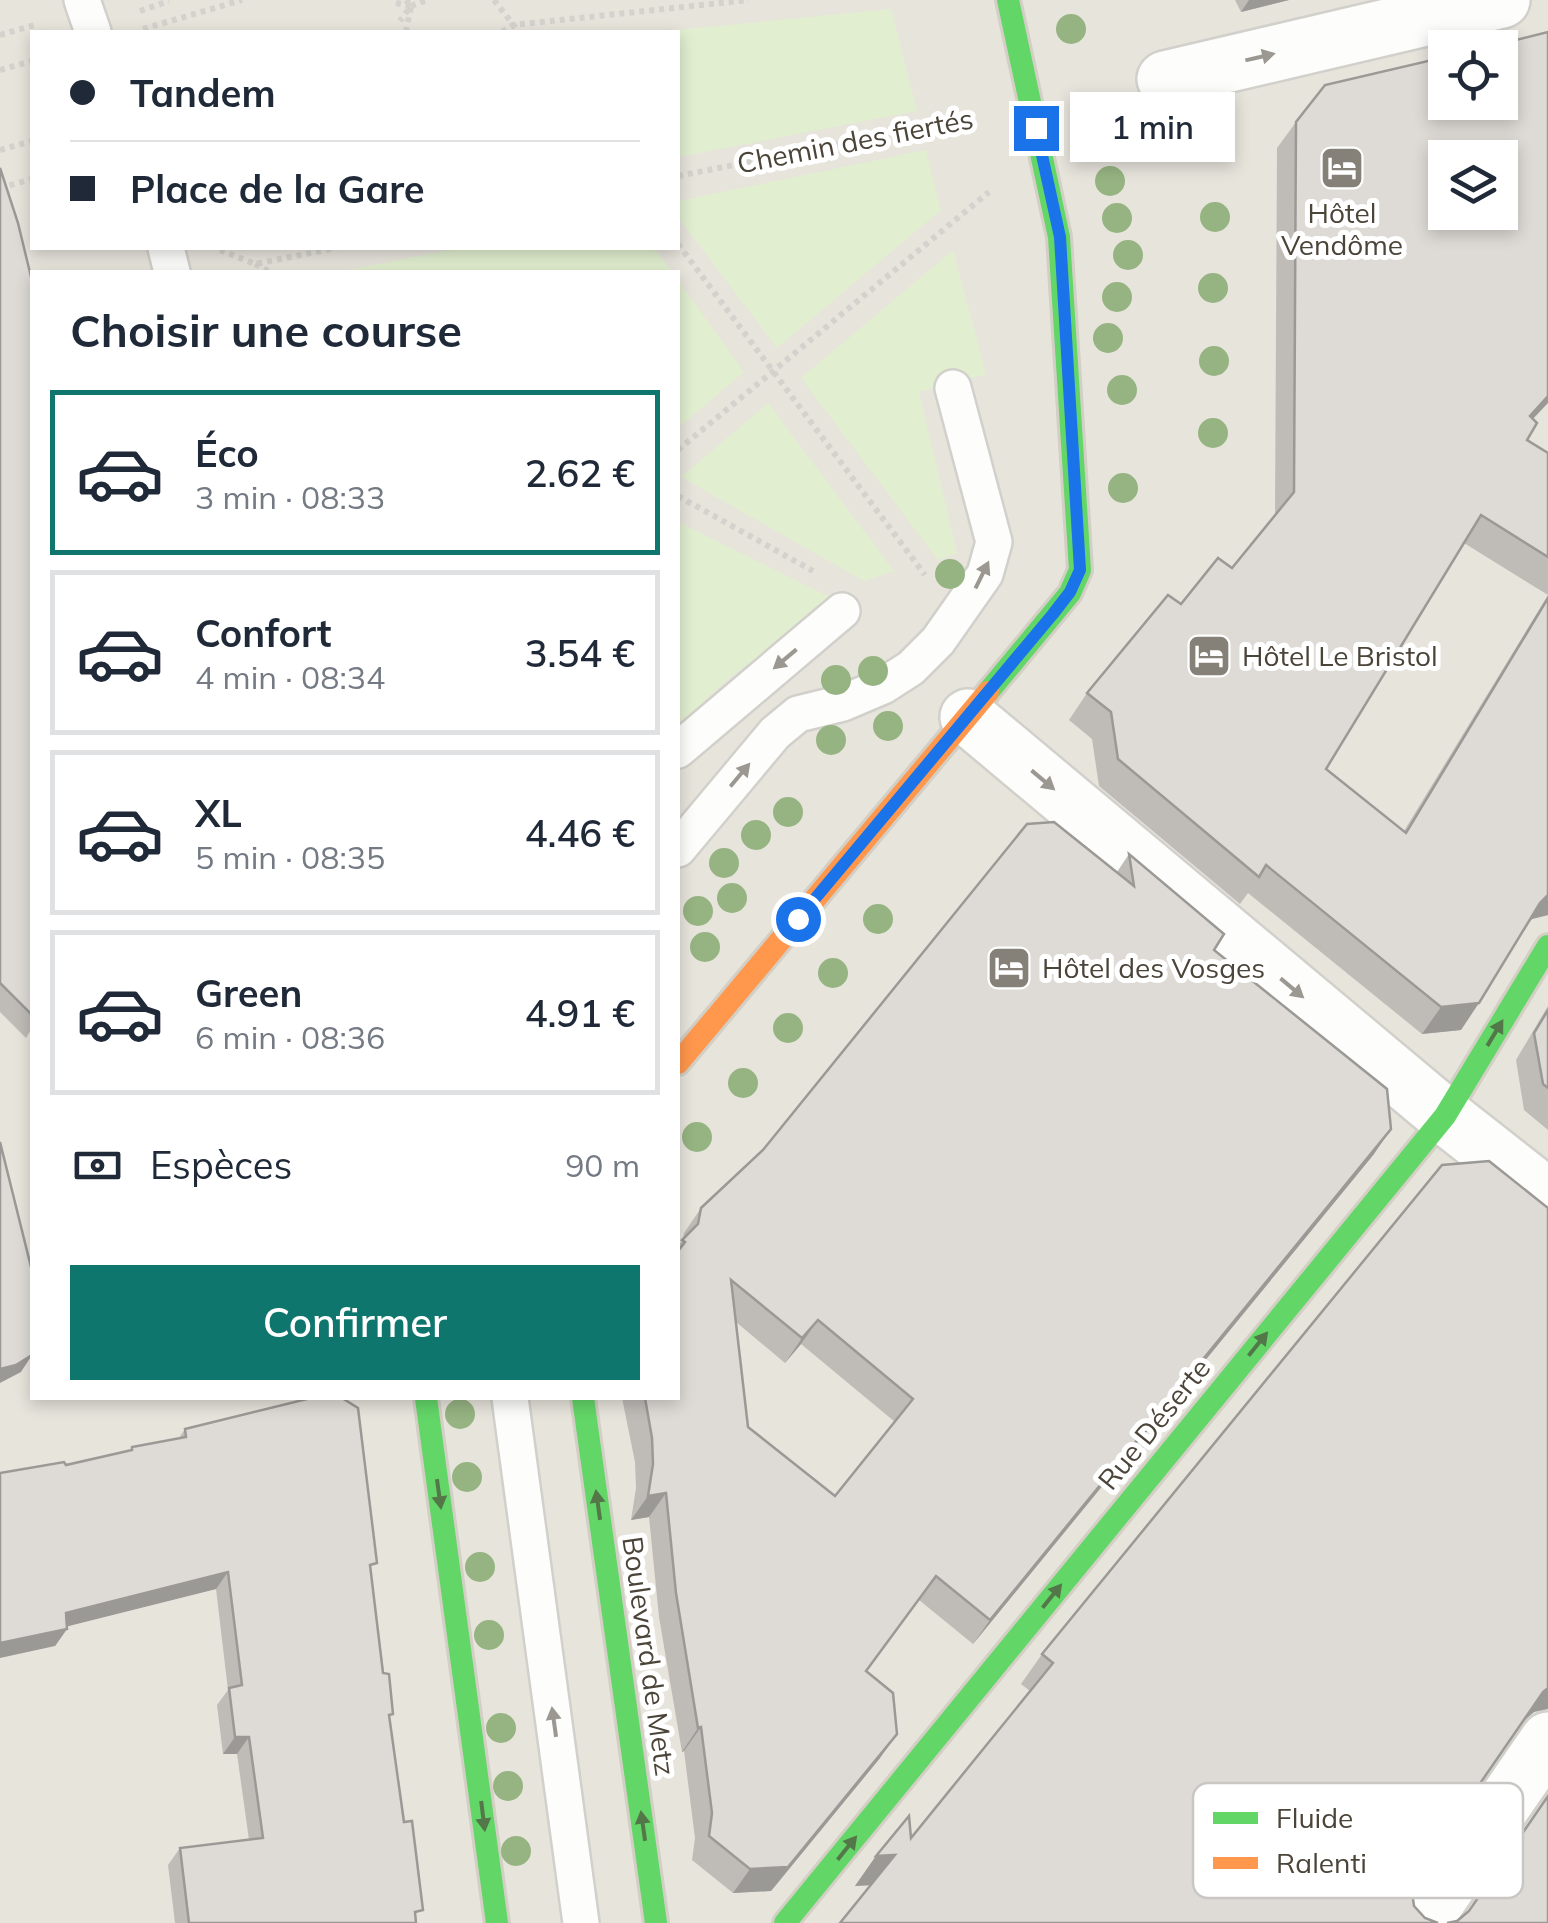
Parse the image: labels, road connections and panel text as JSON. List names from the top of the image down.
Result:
{
  "streets": {
    "main road": ["Rue Déserte", "Boulevard de Metz"],
    "path": ["Chemin des fiertés"]
  },
  "one_way": ["Rue Déserte"],
  "places": {
    "hotel": ["Hôtel Vendôme", "Hôtel Le Bristol", "Hôtel des Vosges"]
  },
  "legend": ["Fluide", "Ralenti"],
  "page": {
    "banner": ["Tandem", "Place de la Gare"],
    "bubble": "1 min",
    "heading": "Choisir une course",
    "list": [
      {
        "name": "Éco",
        "note": "3 min · 08:33",
        "value": "2.62 €"
      },
      {
        "name": "Confort",
        "note": "4 min · 08:34",
        "value": "3.54 €"
      },
      {
        "name": "XL",
        "note": "5 min · 08:35",
        "value": "4.46 €"
      },
      {
        "name": "Green",
        "note": "6 min · 08:36",
        "value": "4.91 €"
      }
    ],
    "pay": ["Espèces", "90 m"],
    "buttons": "Confirmer"
  }
}
